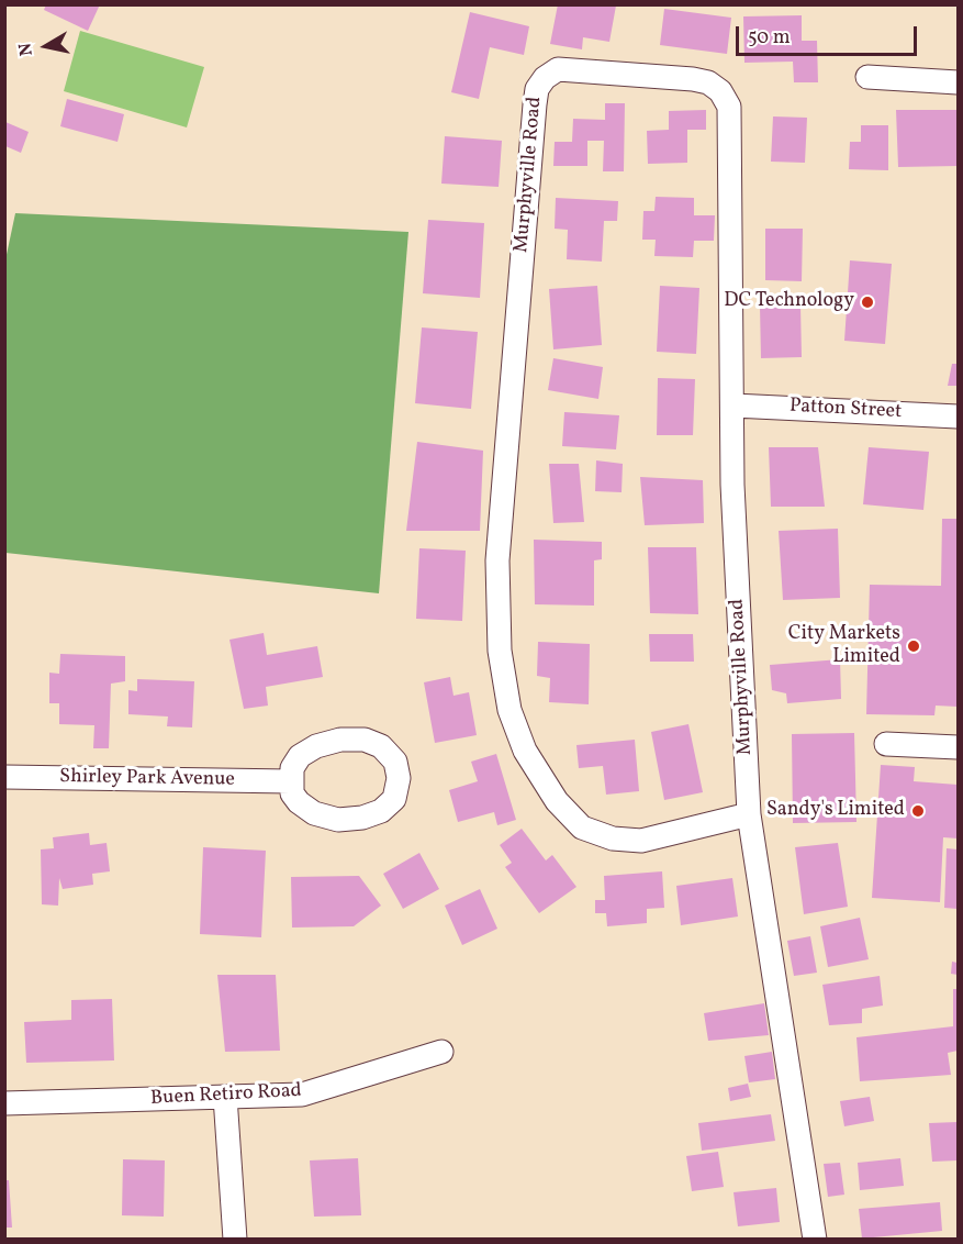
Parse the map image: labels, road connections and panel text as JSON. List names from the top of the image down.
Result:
{
  "streets": {
    "street": [
      "Murphyville Road",
      "Patton Street",
      "Shirley Park Avenue",
      "Buen Retiro Road"
    ]
  },
  "crossings": [
    ["Murphyville Road", "Patton Street"]
  ],
  "places": ["DC Technology", "City Markets Limited", "Sandy's Limited"],
  "scale_bar": "50 m",
  "north": "left"
}
